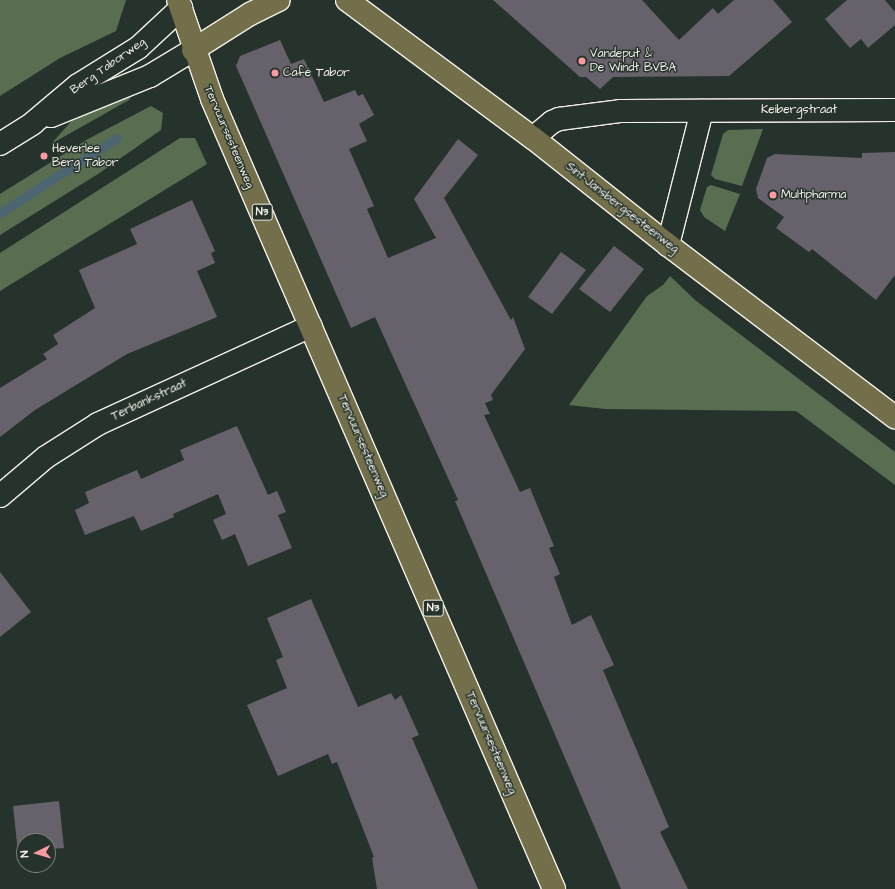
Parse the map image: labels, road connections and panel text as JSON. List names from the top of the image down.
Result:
{
  "streets": {
    "main road": ["Tervuursesteenweg", "Sint-Jansbergsesteenweg", "N3"],
    "street": ["Berg Taborweg", "Keibergstraat", "Terbankstraat"]
  },
  "crossings": [
    ["Berg Taborweg", "Tervuursesteenweg"],
    ["Keibergstraat", "Sint-Jansbergsesteenweg"],
    ["Tervuursesteenweg", "Terbankstraat"]
  ],
  "places": [
    "Vandeput & De Windt BVBA",
    "Café Tabor",
    "Heverlee Berg Tabor",
    "Multipharma"
  ],
  "north": "left"
}
